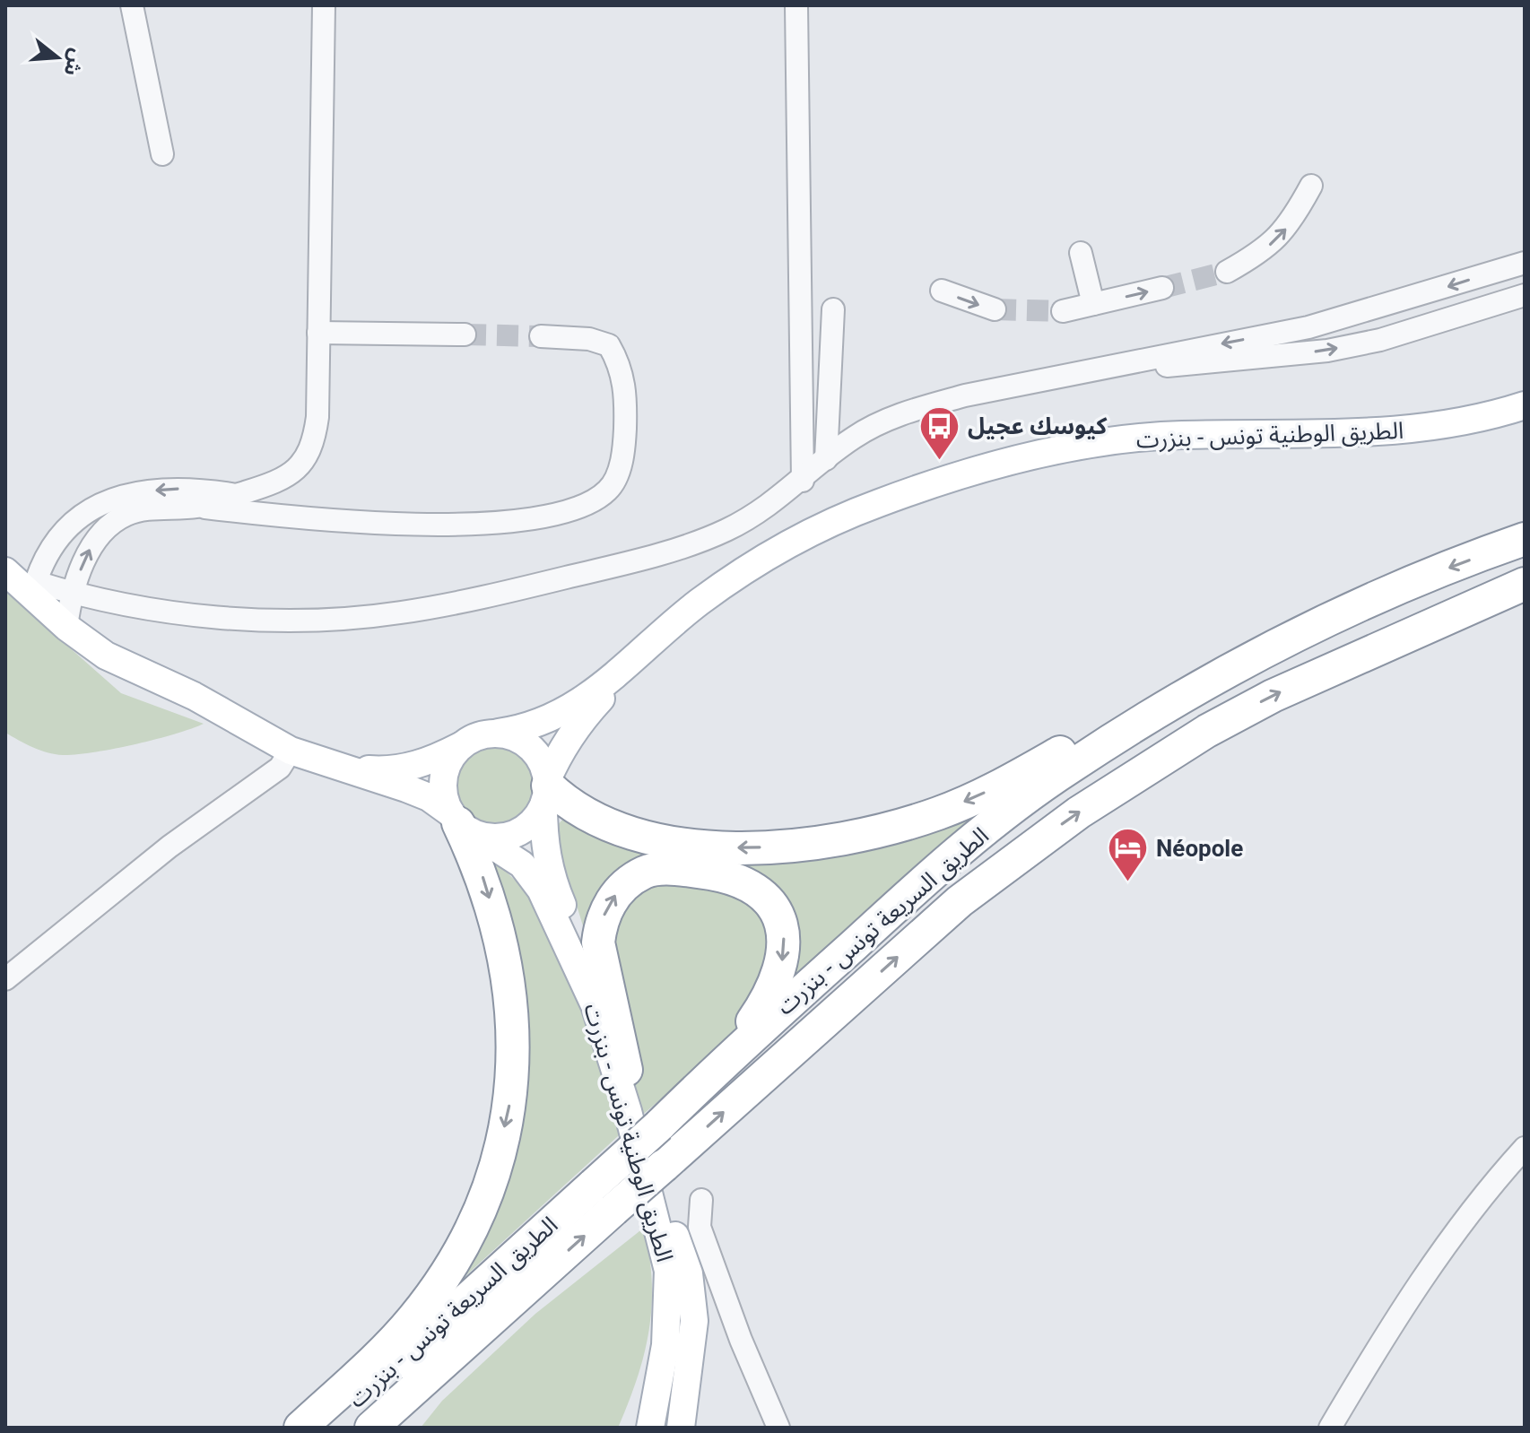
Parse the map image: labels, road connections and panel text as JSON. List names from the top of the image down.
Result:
{
  "streets": {
    "highway": ["الطريق السريعة تونس - بنزرت"],
    "main road": ["الطريق الوطنية تونس - بنزرت"]
  },
  "places": {
    "bus stop": ["كيوسك عجيل"],
    "hotel": ["Néopole"]
  },
  "north": "right"
}
